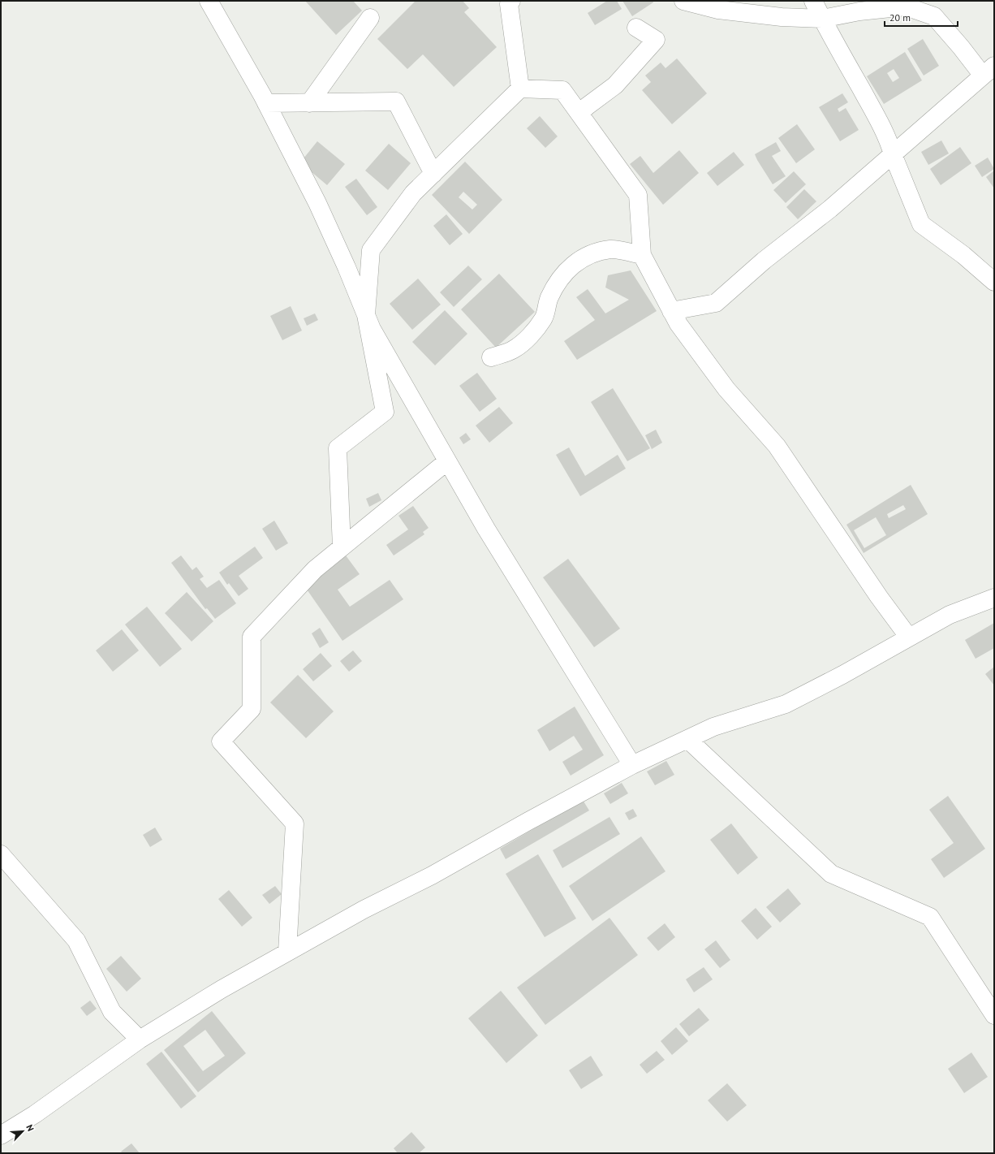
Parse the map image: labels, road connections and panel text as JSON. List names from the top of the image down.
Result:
{
  "scale_bar": "20 m",
  "north": "top right"
}
